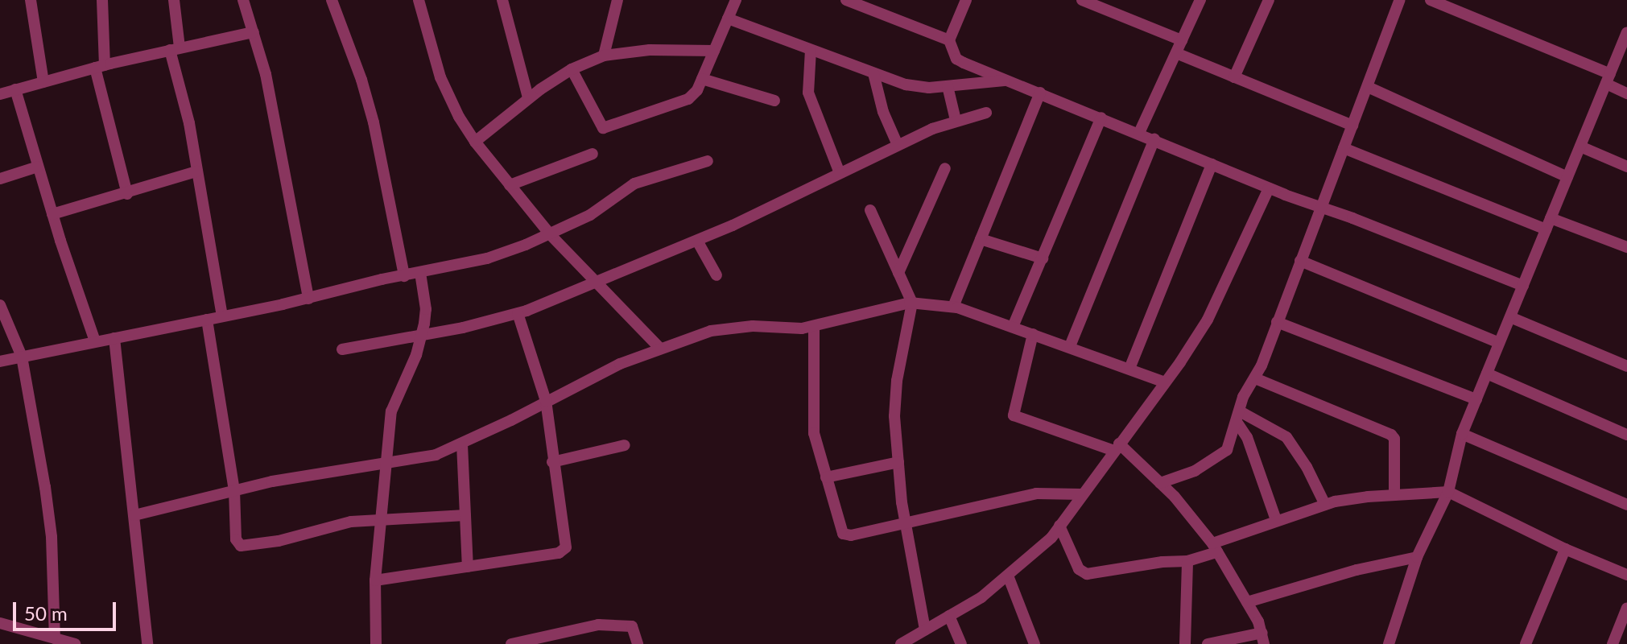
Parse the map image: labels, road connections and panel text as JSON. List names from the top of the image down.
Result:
{
  "scale_bar": "50 m"
}
